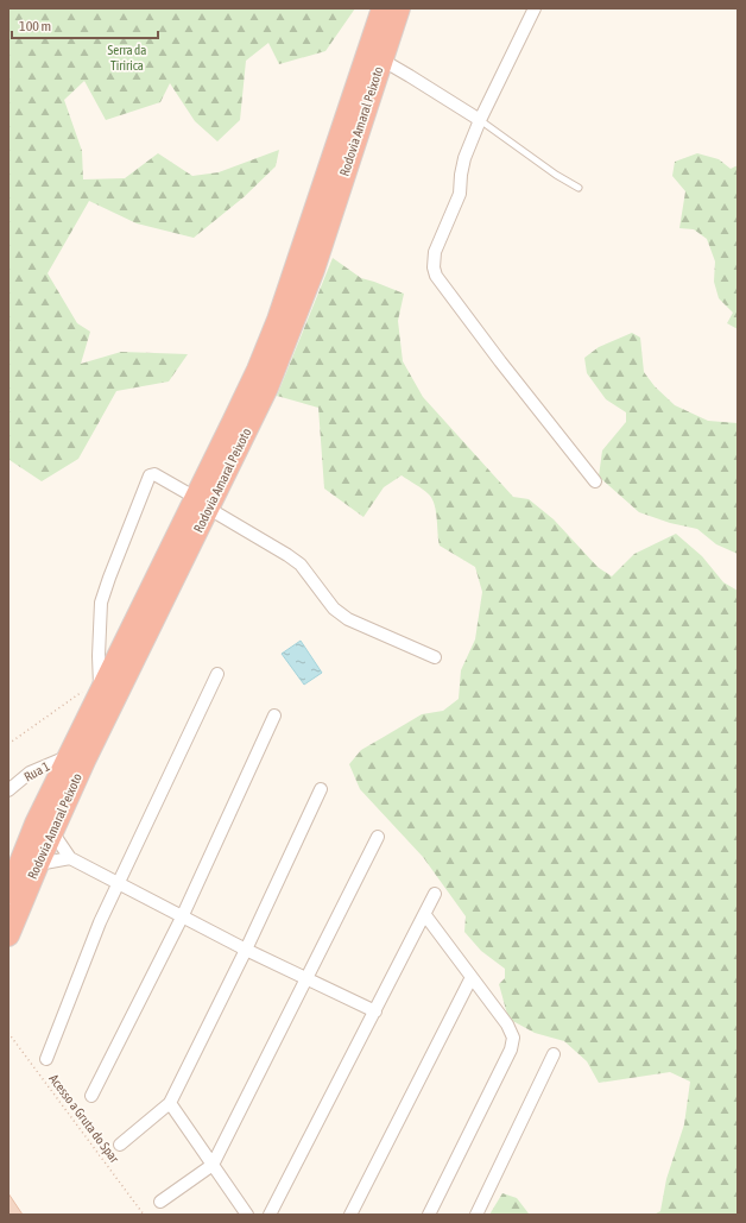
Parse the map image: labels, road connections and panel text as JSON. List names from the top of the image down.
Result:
{
  "streets": {
    "highway": ["Rodovia Amaral Peixoto"],
    "street": ["Rua 1"],
    "path": ["Acesso a Gruta do Spar"]
  },
  "crossings": [
    ["Rodovia Amaral Peixoto", "Rua 1"]
  ],
  "parks": ["Serra da Tiririca"],
  "scale_bar": "100 m"
}
